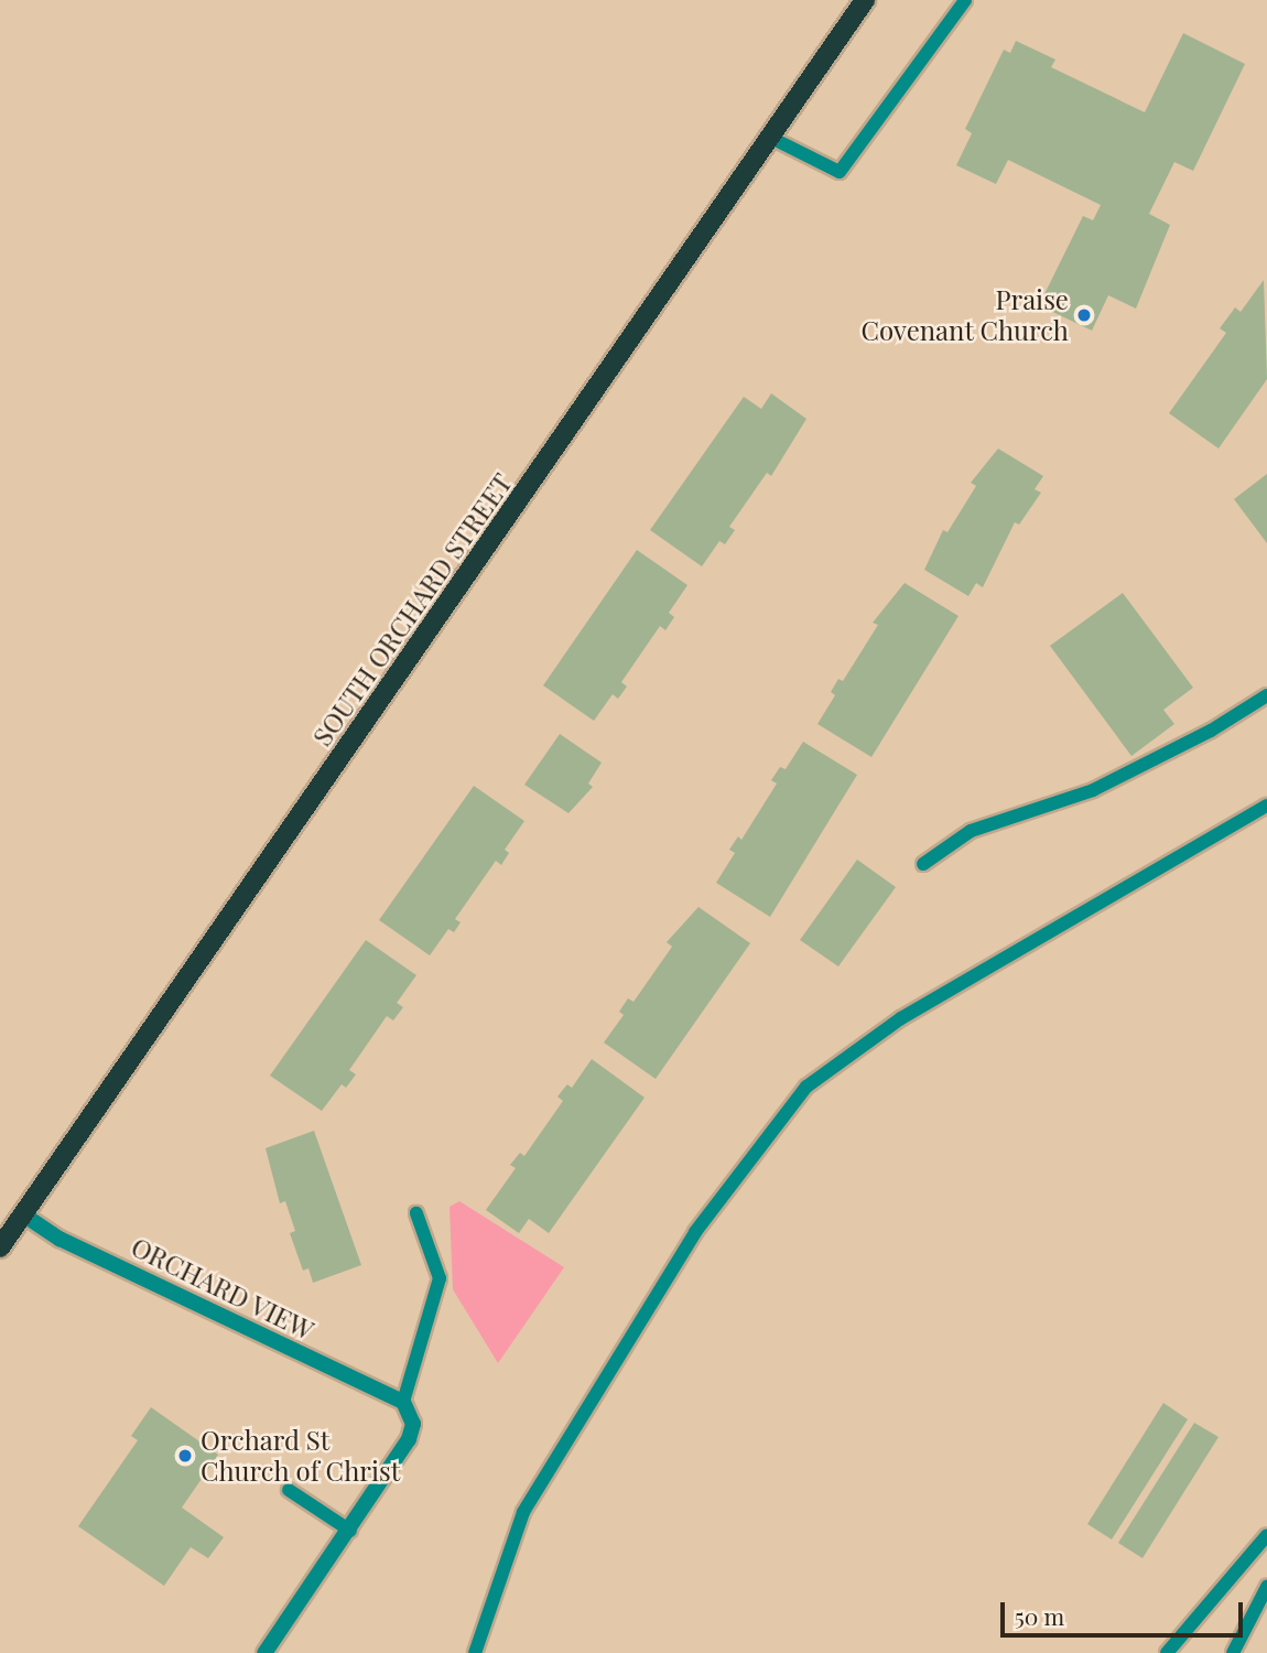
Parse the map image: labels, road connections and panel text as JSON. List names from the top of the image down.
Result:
{
  "streets": {
    "main road": ["SOUTH ORCHARD STREET"],
    "street": ["ORCHARD VIEW"]
  },
  "crossings": [
    ["SOUTH ORCHARD STREET", "ORCHARD VIEW"]
  ],
  "places": ["Praise Covenant Church", "Orchard St Church of Christ"],
  "scale_bar": "50 m"
}
